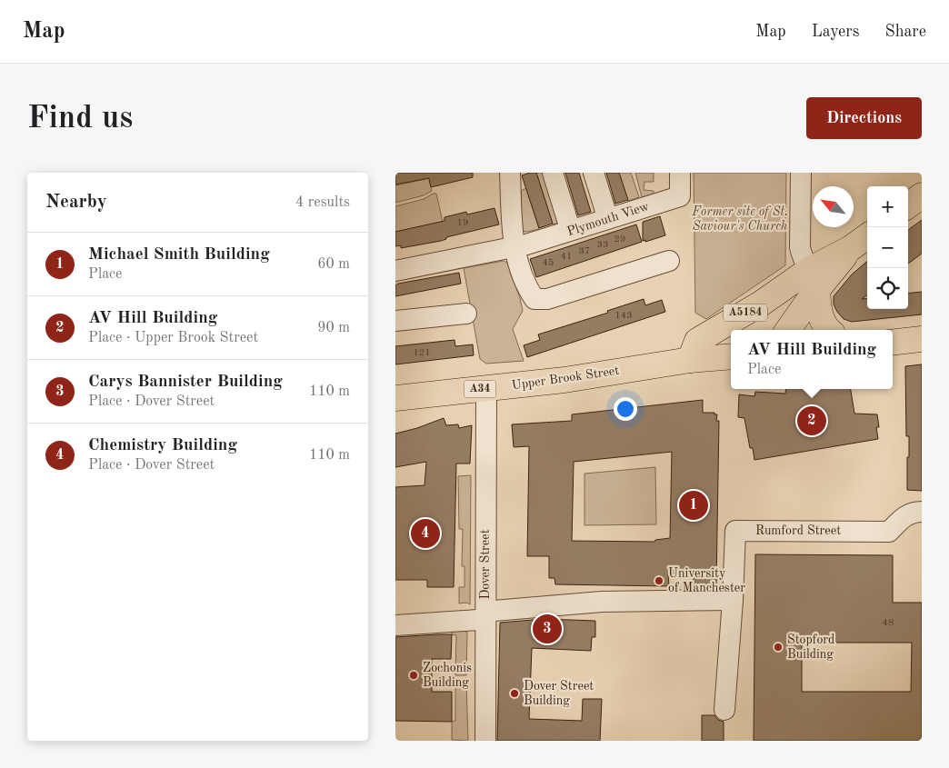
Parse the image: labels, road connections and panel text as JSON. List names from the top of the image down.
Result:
{
  "streets": {
    "main road": ["A5184", "Upper Brook Street", "A34"],
    "street": ["Plymouth View", "Rumford Street", "Dover Street"]
  },
  "crossings": [
    ["A5184", "Upper Brook Street"],
    ["Upper Brook Street", "Dover Street"]
  ],
  "parks": ["Former site of St. Saviour's Church"],
  "places": [
    "University of Manchester",
    "Stopford Building",
    "Zochonis Building",
    "Dover Street Building"
  ],
  "house_numbers": [
    "19",
    "29",
    "33",
    "37",
    "41",
    "45",
    "143",
    "121",
    "48"
  ],
  "north": "top left",
  "page": {
    "header": "Map",
    "nav": ["Map", "Layers", "Share"],
    "buttons": "Directions",
    "title": "Find us",
    "heading": ["Nearby", "4 results"],
    "map_buttons": ["+", "−"],
    "list": [
      {
        "mark": "1",
        "name": "Michael Smith Building",
        "note": "Place",
        "value": "60 m"
      },
      {
        "mark": "2",
        "name": "AV Hill Building",
        "note": "Place · Upper Brook Street",
        "value": "90 m"
      },
      {
        "mark": "3",
        "name": "Carys Bannister Building",
        "note": "Place · Dover Street",
        "value": "110 m"
      },
      {
        "mark": "4",
        "name": "Chemistry Building",
        "note": "Place · Dover Street",
        "value": "110 m"
      }
    ],
    "popup": ["AV Hill Building", "Place"],
    "pins": [
      "2",
      "1",
      "4",
      "3"
    ]
  }
}
